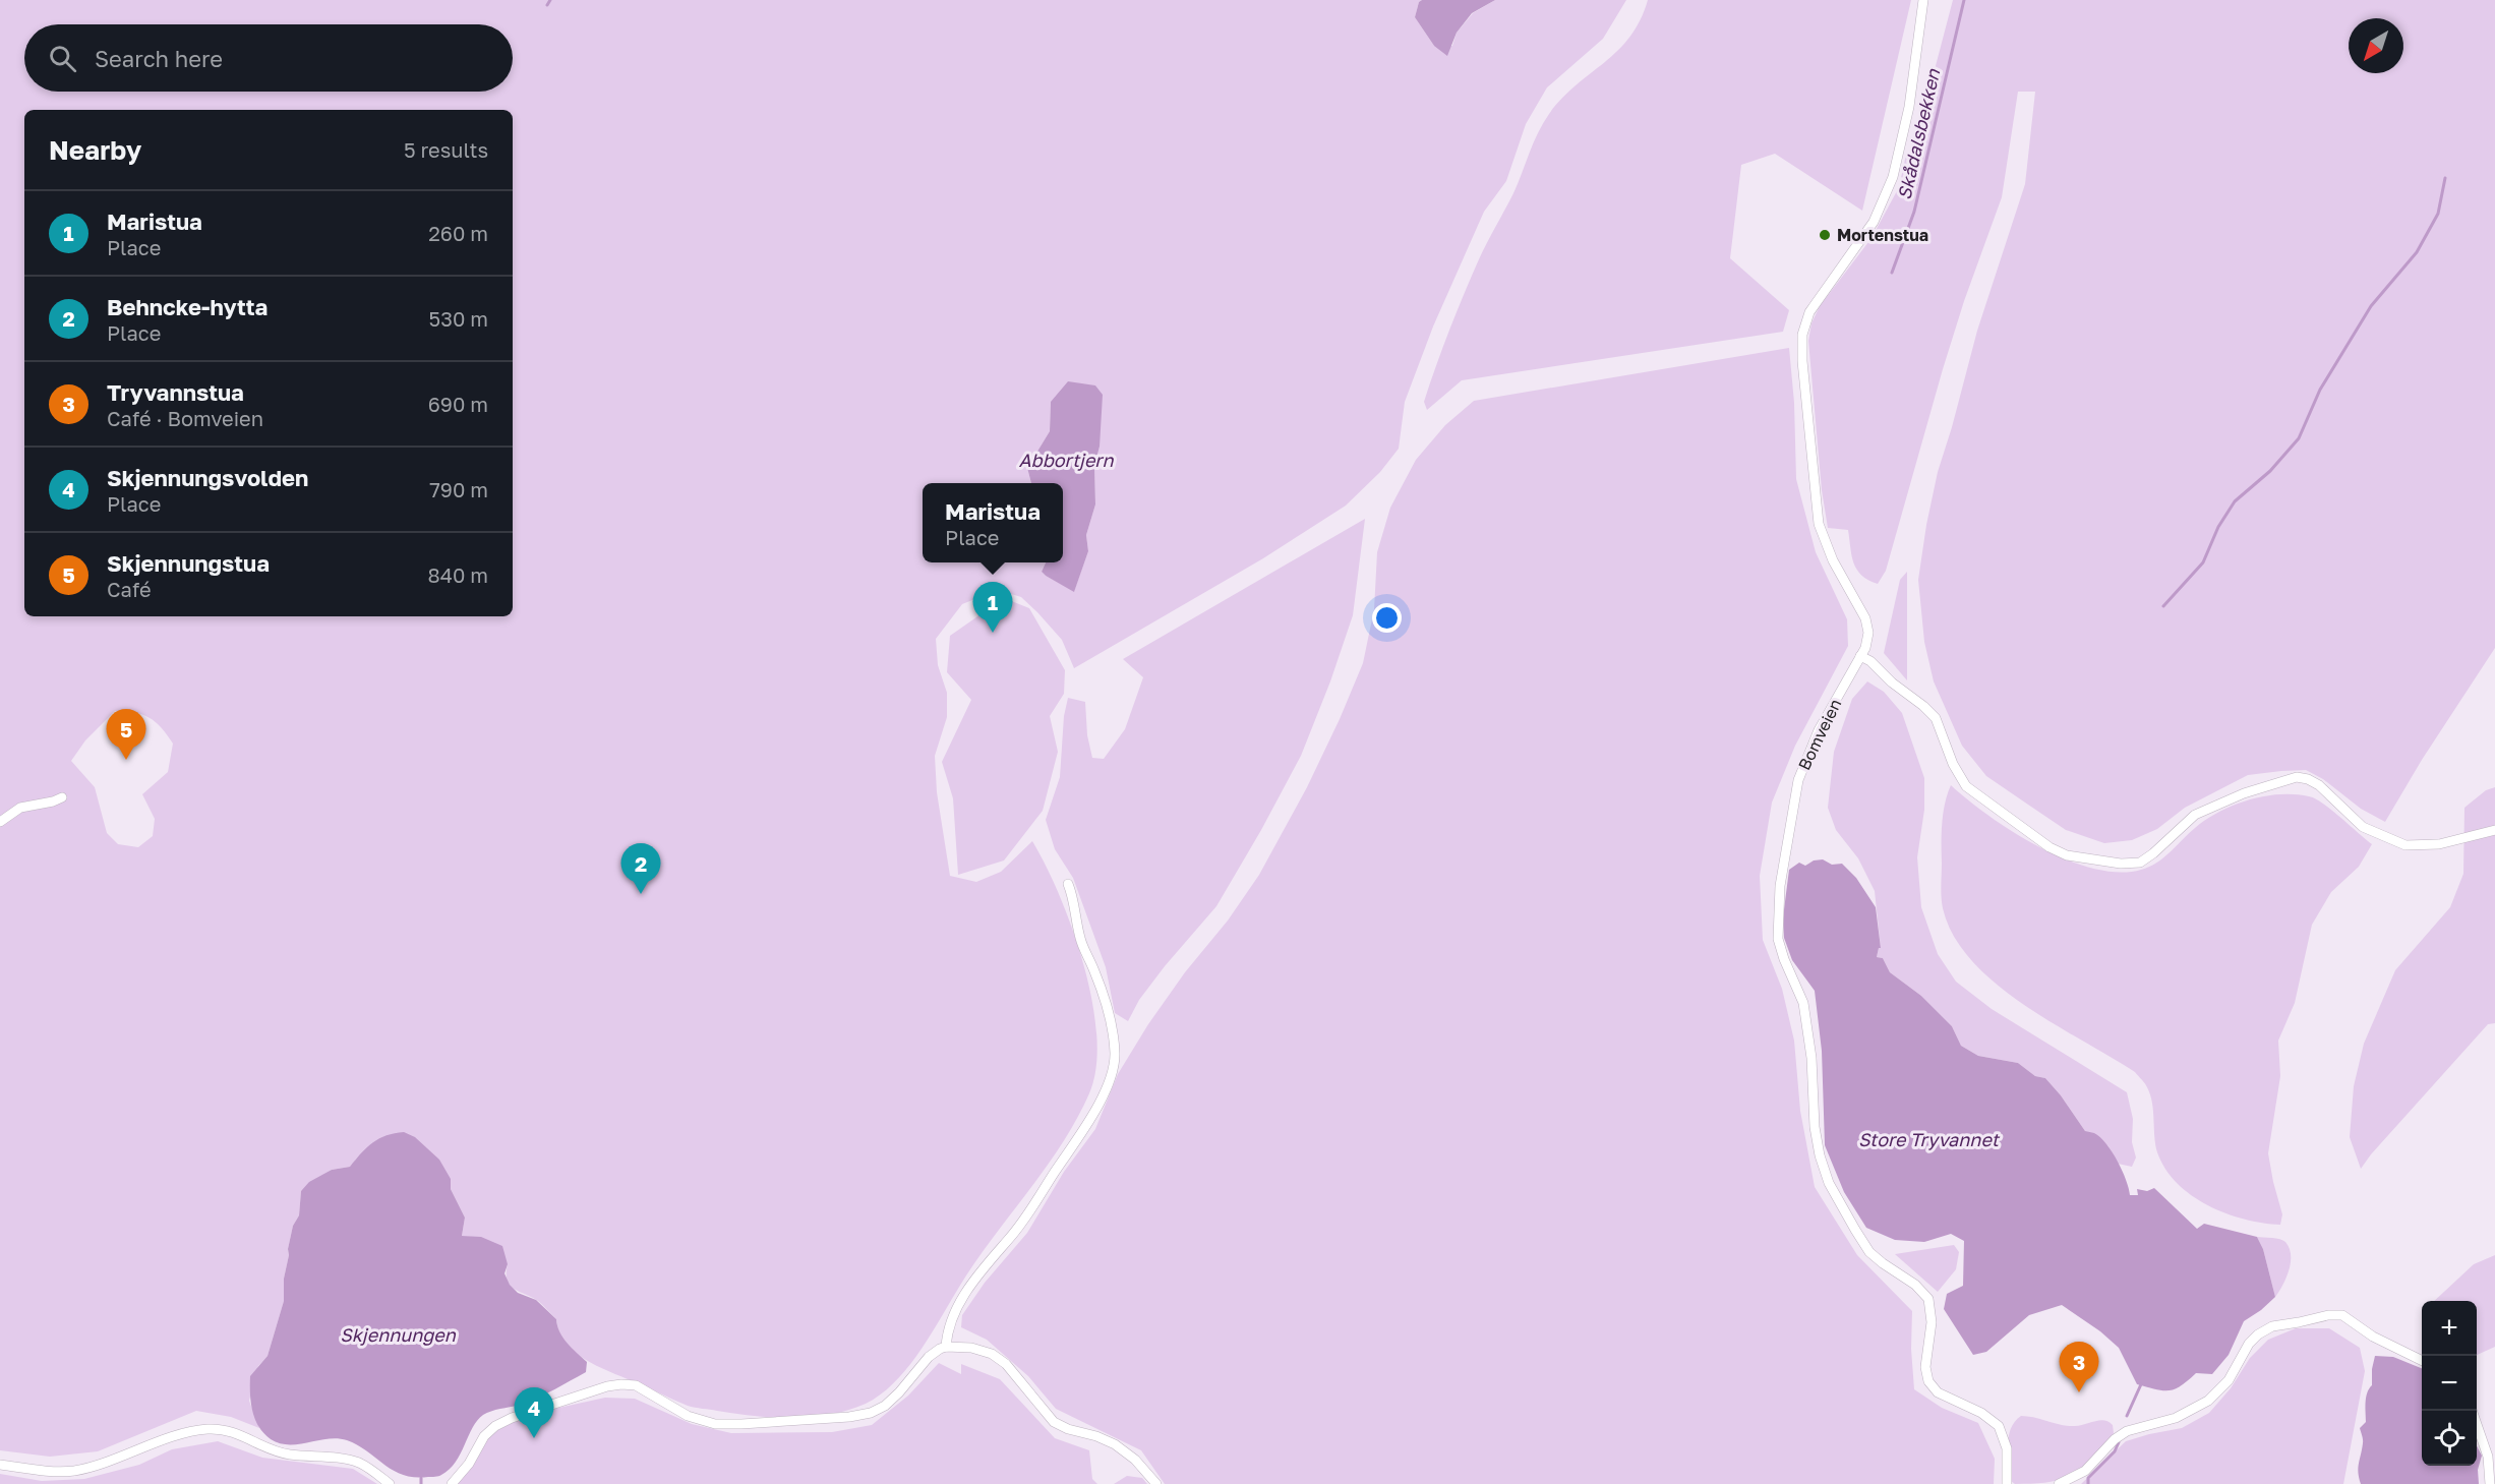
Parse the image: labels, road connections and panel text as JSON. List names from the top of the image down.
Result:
{
  "streets": {
    "street": ["Bomveien"]
  },
  "water": [
    "Skådalsbekken",
    "Abbortjern",
    "Store Tryvannet",
    "Skjennungen"
  ],
  "places": ["Mortenstua"],
  "north": "bottom left",
  "page": {
    "search": "Search here",
    "heading": ["Nearby", "5 results"],
    "list": [
      {
        "mark": "1",
        "name": "Maristua",
        "note": "Place",
        "value": "260 m"
      },
      {
        "mark": "2",
        "name": "Behncke-hytta",
        "note": "Place",
        "value": "530 m"
      },
      {
        "mark": "3",
        "name": "Tryvannstua",
        "note": "Café · Bomveien",
        "value": "690 m"
      },
      {
        "mark": "4",
        "name": "Skjennungsvolden",
        "note": "Place",
        "value": "790 m"
      },
      {
        "mark": "5",
        "name": "Skjennungstua",
        "note": "Café",
        "value": "840 m"
      }
    ],
    "popup": ["Maristua", "Place"],
    "pins": [
      "1",
      "5",
      "2",
      "3",
      "4"
    ],
    "map_buttons": ["+", "−"]
  }
}
